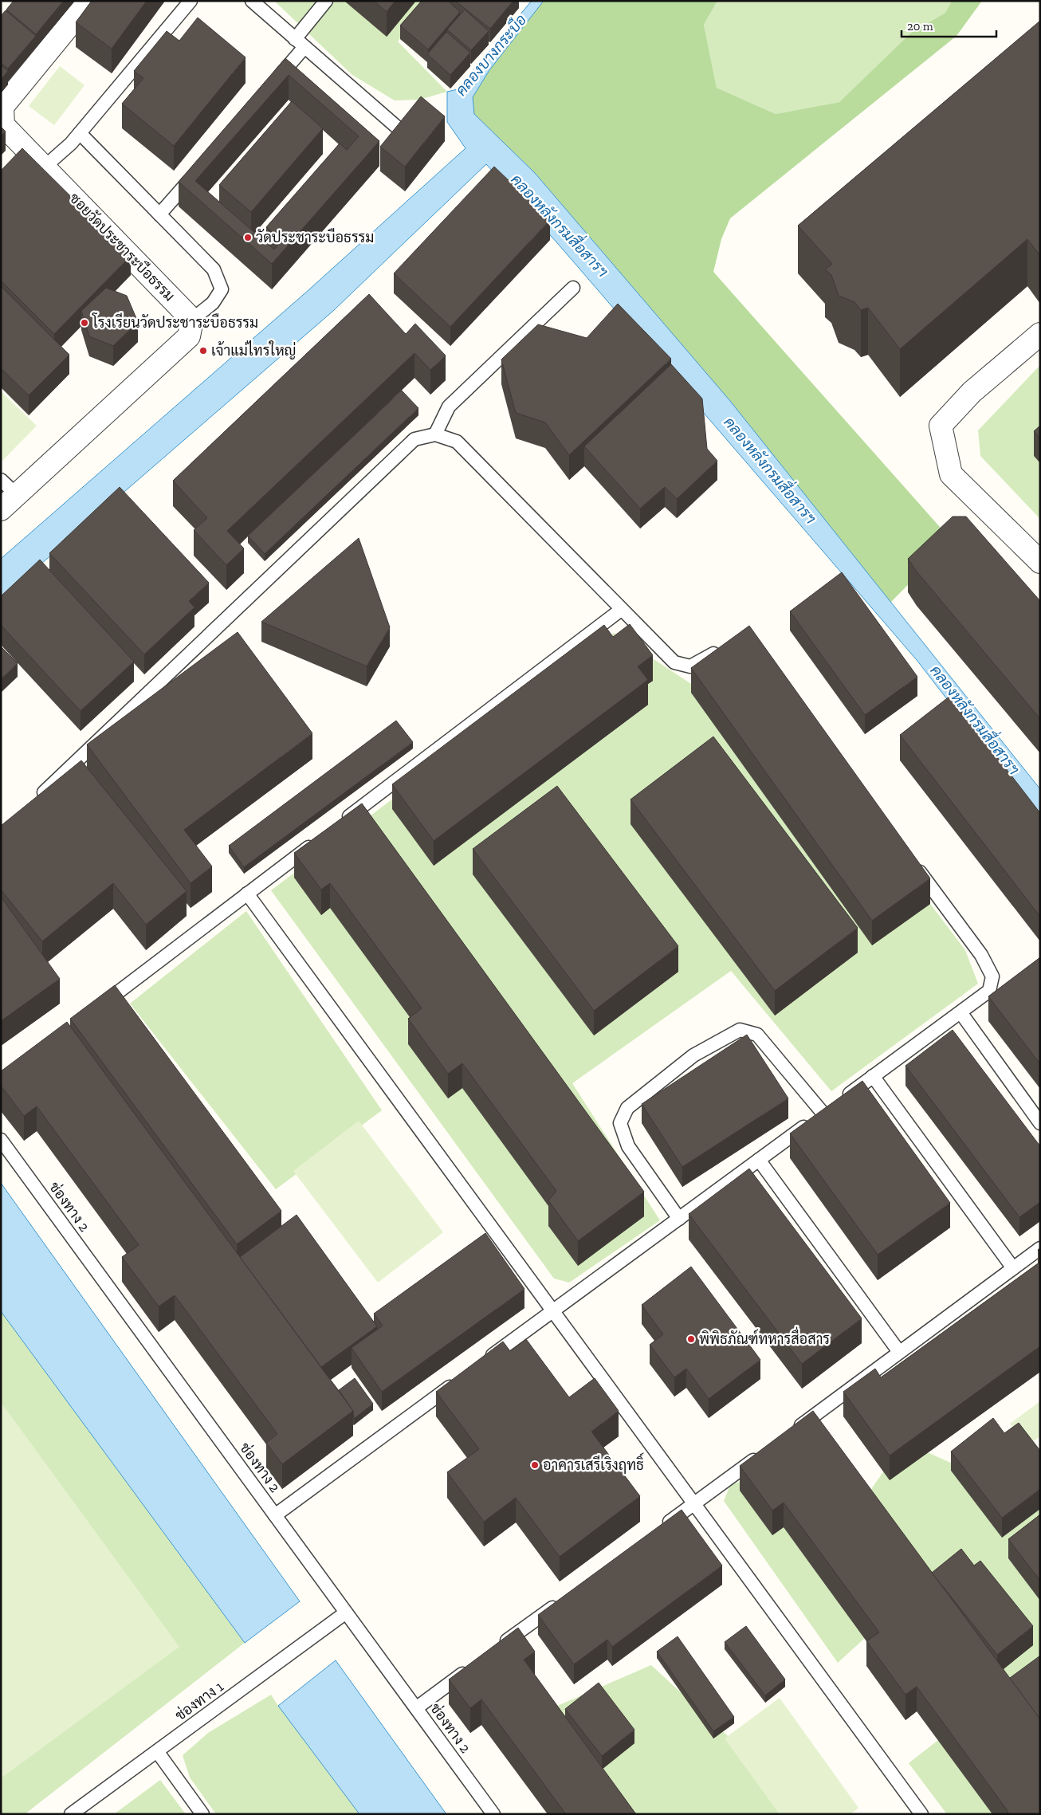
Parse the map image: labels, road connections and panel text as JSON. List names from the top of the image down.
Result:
{
  "streets": {
    "street": ["ซอยวัดประชาระบือธรรม"],
    "lane": ["ช่องทาง 2", "ช่องทาง 1"]
  },
  "crossings": [
    ["ช่องทาง 2", "ช่องทาง 1"]
  ],
  "water": ["คลองบางกระบือ", "คลองหลังกรมสื่อสารฯ"],
  "places": [
    "วัดประชาระบือธรรม",
    "โรงเรียนวัดประชาระบือธรรม",
    "เจ้าแม่ไทรใหญ่",
    "พิพิธภัณฑ์ทหารสื่อสาร",
    "อาคารเสรีเริงฤทธิ์"
  ],
  "scale_bar": "20 m"
}
